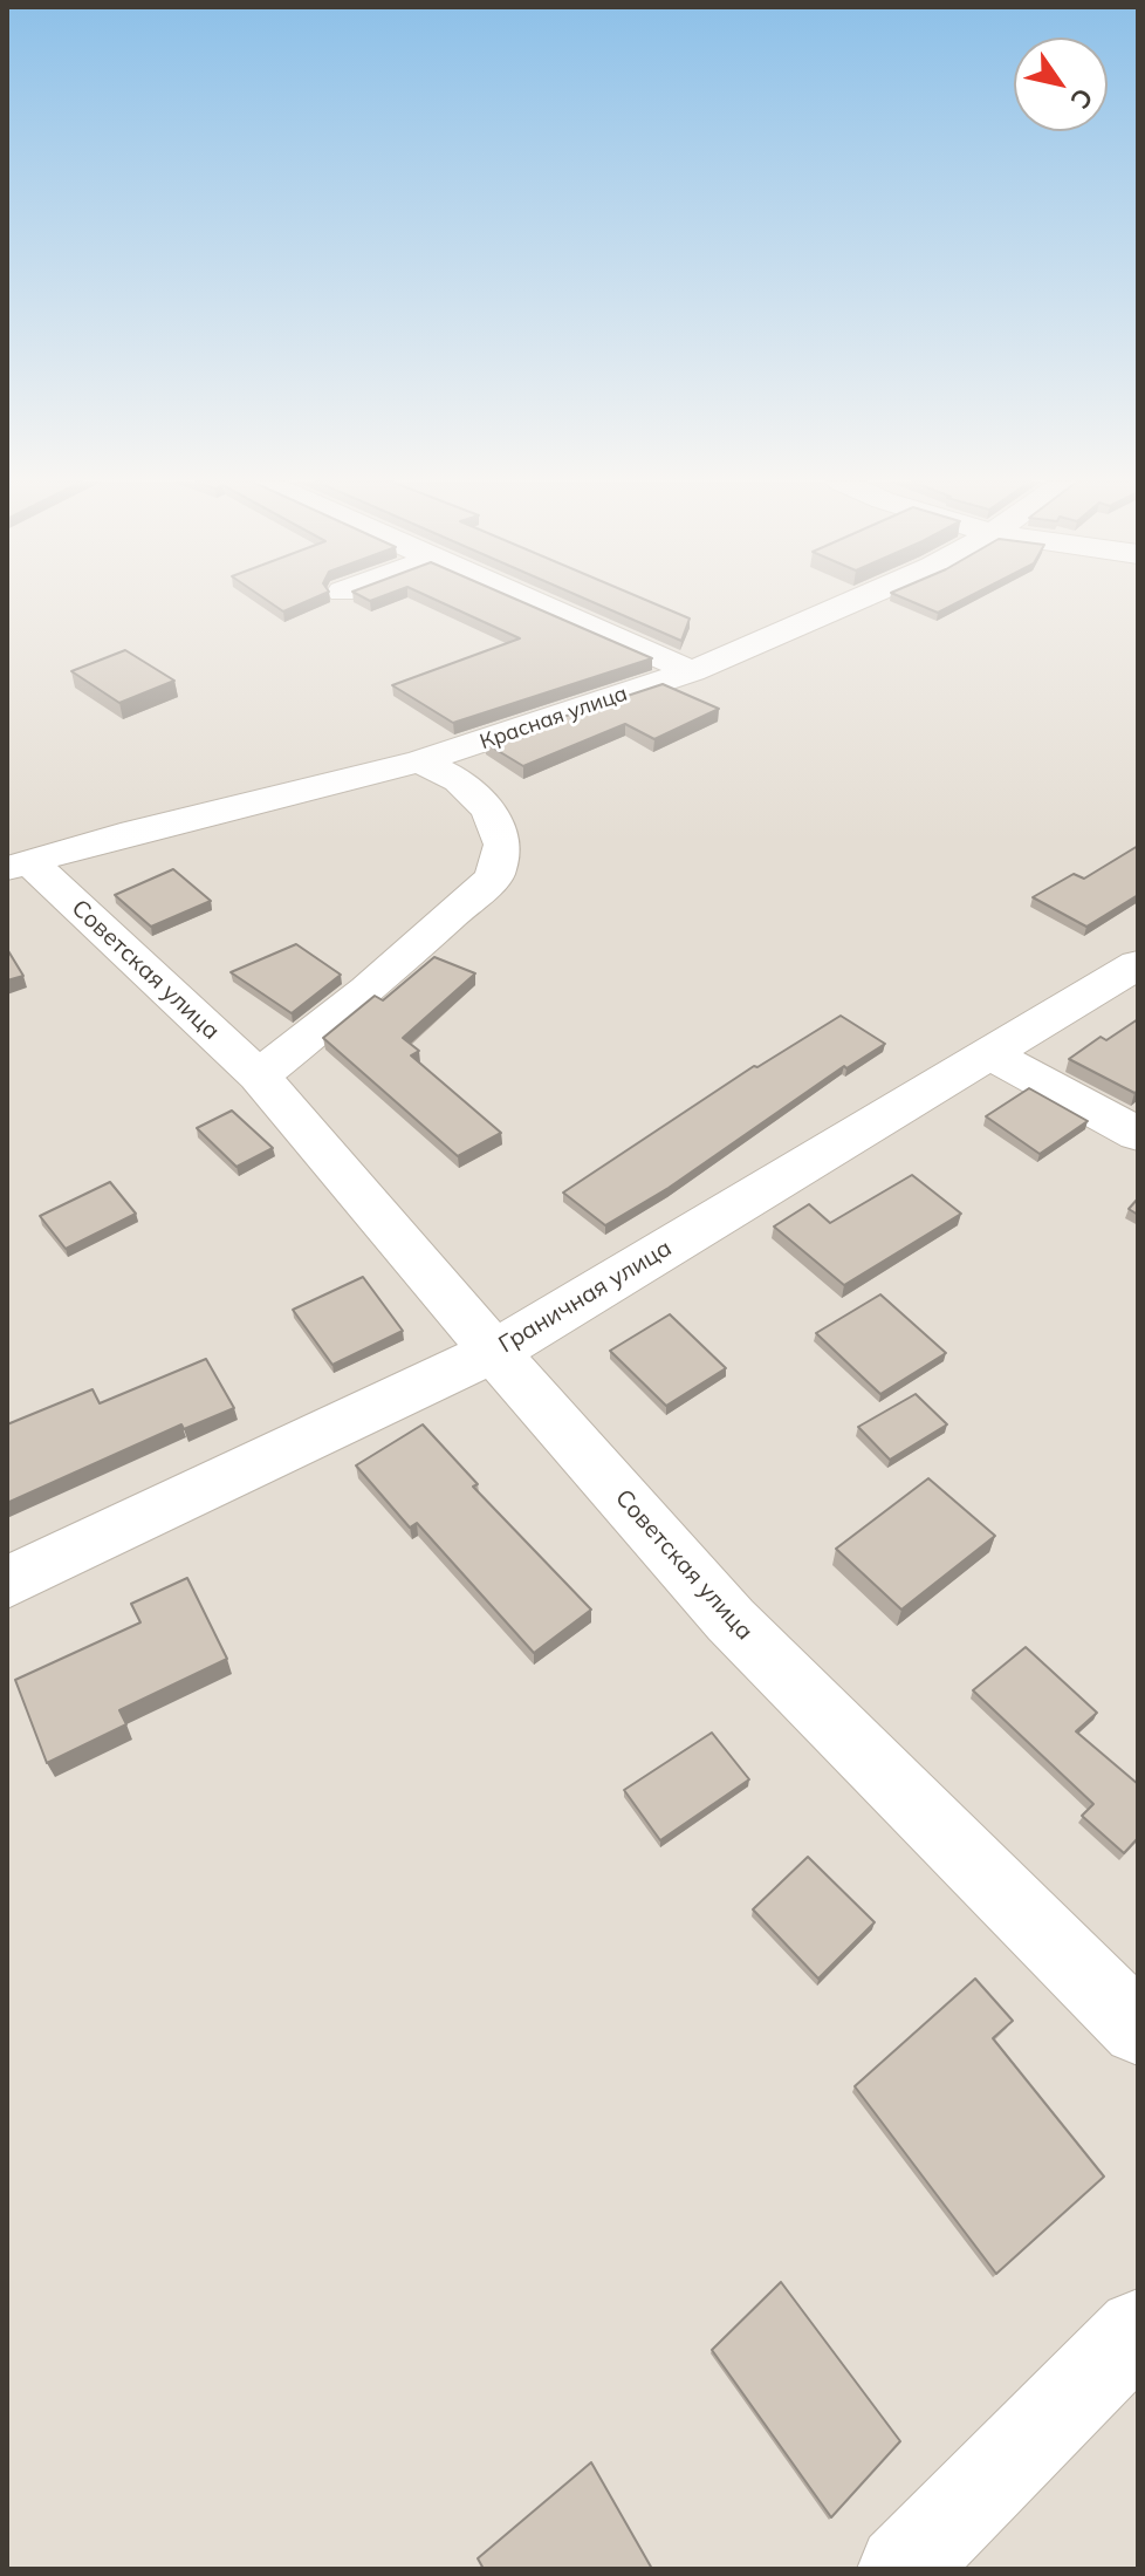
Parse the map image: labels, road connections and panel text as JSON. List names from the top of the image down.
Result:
{
  "streets": {
    "street": ["Красная улица", "Советская улица", "Граничная улица"]
  },
  "crossings": [
    ["Красная улица", "Советская улица"],
    ["Советская улица", "Граничная улица"]
  ],
  "north": "bottom right"
}
